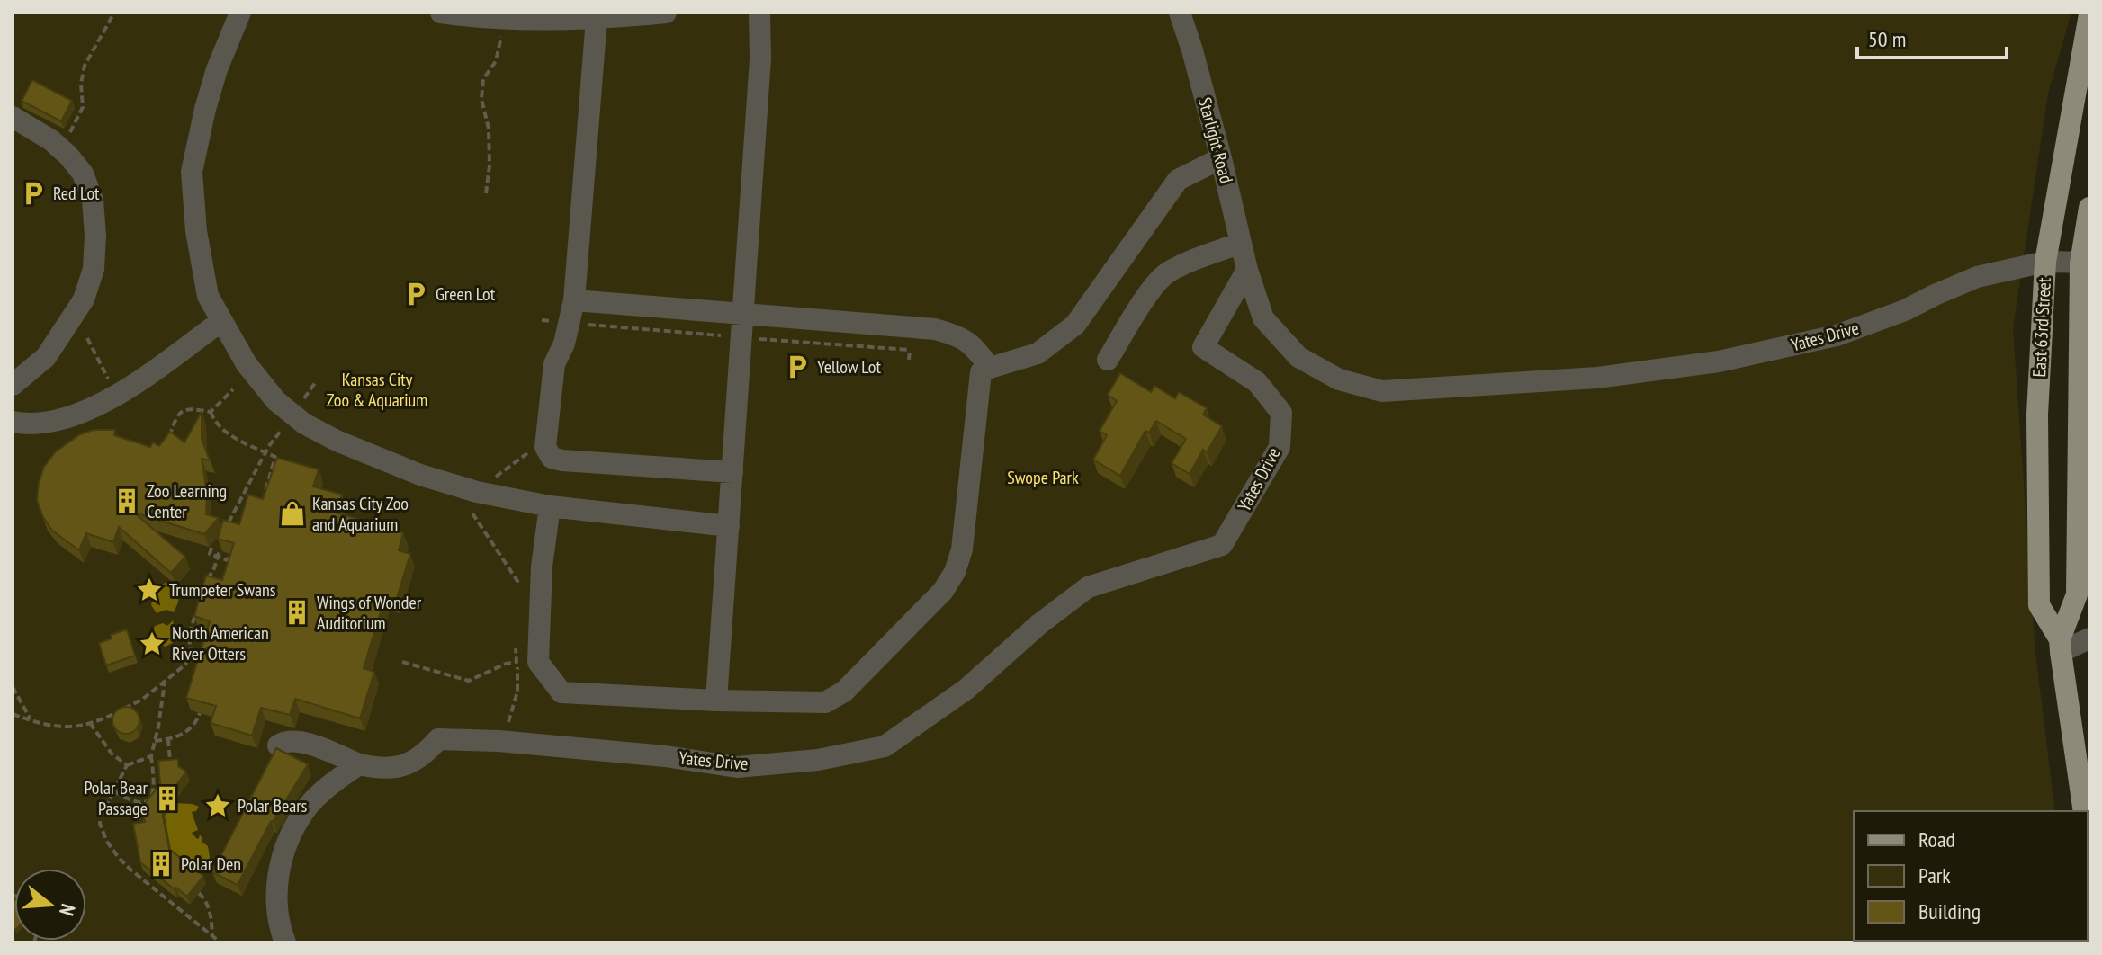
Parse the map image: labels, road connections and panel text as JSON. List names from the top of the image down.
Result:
{
  "streets": {
    "main road": ["East 63rd Street"],
    "street": ["Starlight Road", "Yates Drive"]
  },
  "crossings": [
    ["Starlight Road", "Yates Drive"],
    ["East 63rd Street", "Yates Drive"]
  ],
  "parks": ["Kansas City Zoo & Aquarium", "Swope Park"],
  "places": {
    "parking": ["Red Lot", "Green Lot", "Yellow Lot"],
    "building": [
      "Zoo Learning Center",
      "Wings of Wonder Auditorium",
      "Polar Bear Passage",
      "Polar Den"
    ],
    "shop": ["Kansas City Zoo and Aquarium"],
    "place": ["Trumpeter Swans", "North American River Otters", "Polar Bears"]
  },
  "legend": ["Road", "Park", "Building"],
  "scale_bar": "50 m",
  "north": "right"
}
